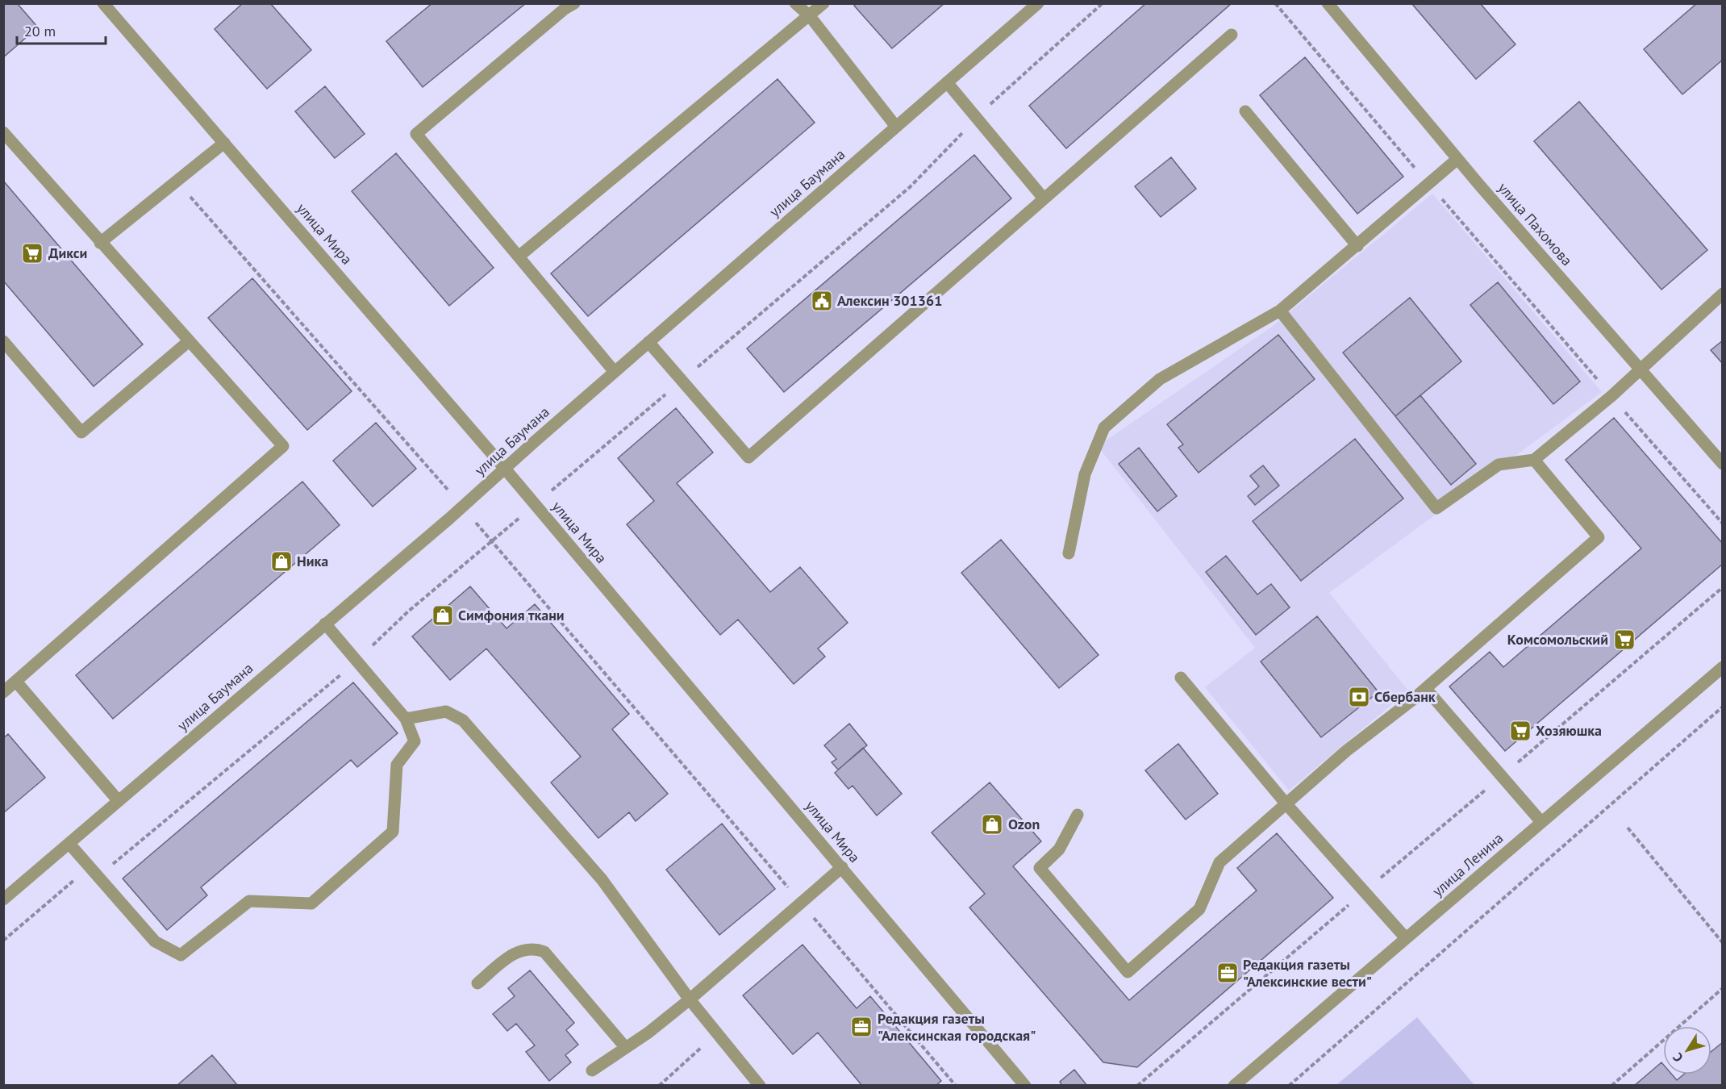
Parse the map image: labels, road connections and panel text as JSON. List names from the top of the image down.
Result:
{
  "streets": {
    "street": [
      "улица Баумана",
      "улица Пахомова",
      "улица Мира",
      "улица Ленина"
    ]
  },
  "crossings": [
    ["улица Баумана", "улица Мира"]
  ],
  "places": {
    "supermarket": ["Дикси", "Комсомольский", "Хозяюшка"],
    "public building": ["Алексин 301361"],
    "shop": ["Ника", "Симфония ткани", "Ozon"],
    "bank": ["Сбербанк"],
    "office": ["Редакция газеты \"Алексинские вести\"", "Редакция газеты \"Алексинская городская\""]
  },
  "scale_bar": "20 m",
  "north": "bottom left"
}
